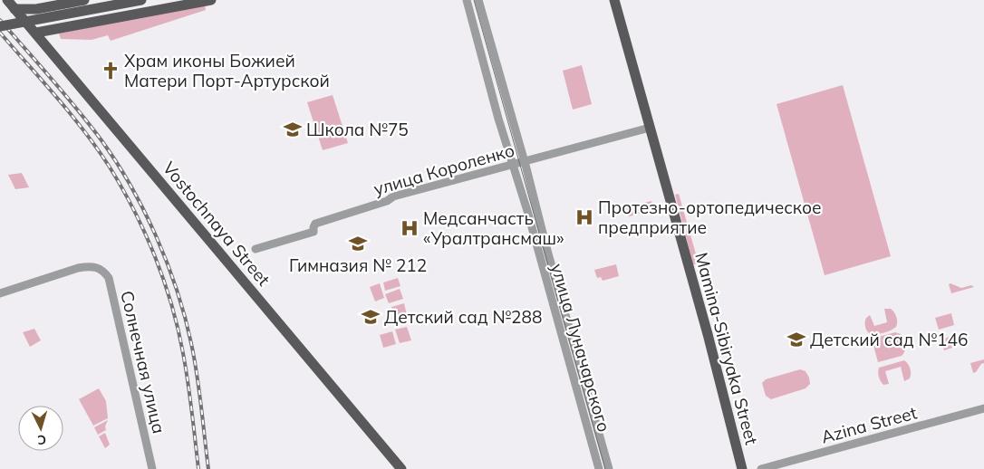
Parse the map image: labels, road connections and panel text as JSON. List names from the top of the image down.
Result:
{
  "streets": {
    "main road": ["Vostochnaya Street", "Mamina-Sibiryaka Street"],
    "street": [
      "улица Короленко",
      "улица Луначарского",
      "Солнечная улица",
      "Azina Street"
    ]
  },
  "crossings": [
    ["улица Короленко", "улица Луначарского"],
    ["улица Короленко", "Mamina-Sibiryaka Street"]
  ],
  "places": {
    "church": ["Храм иконы Божией Матери Порт-Артурской"],
    "school or university": [
      "Школа №75",
      "Гимназия № 212",
      "Детский сад №288",
      "Детский сад №146"
    ],
    "hospital": ["Протезно-ортопедическое предприятие", "Медсанчасть «Уралтрансмаш»"]
  },
  "north": "bottom"
}
